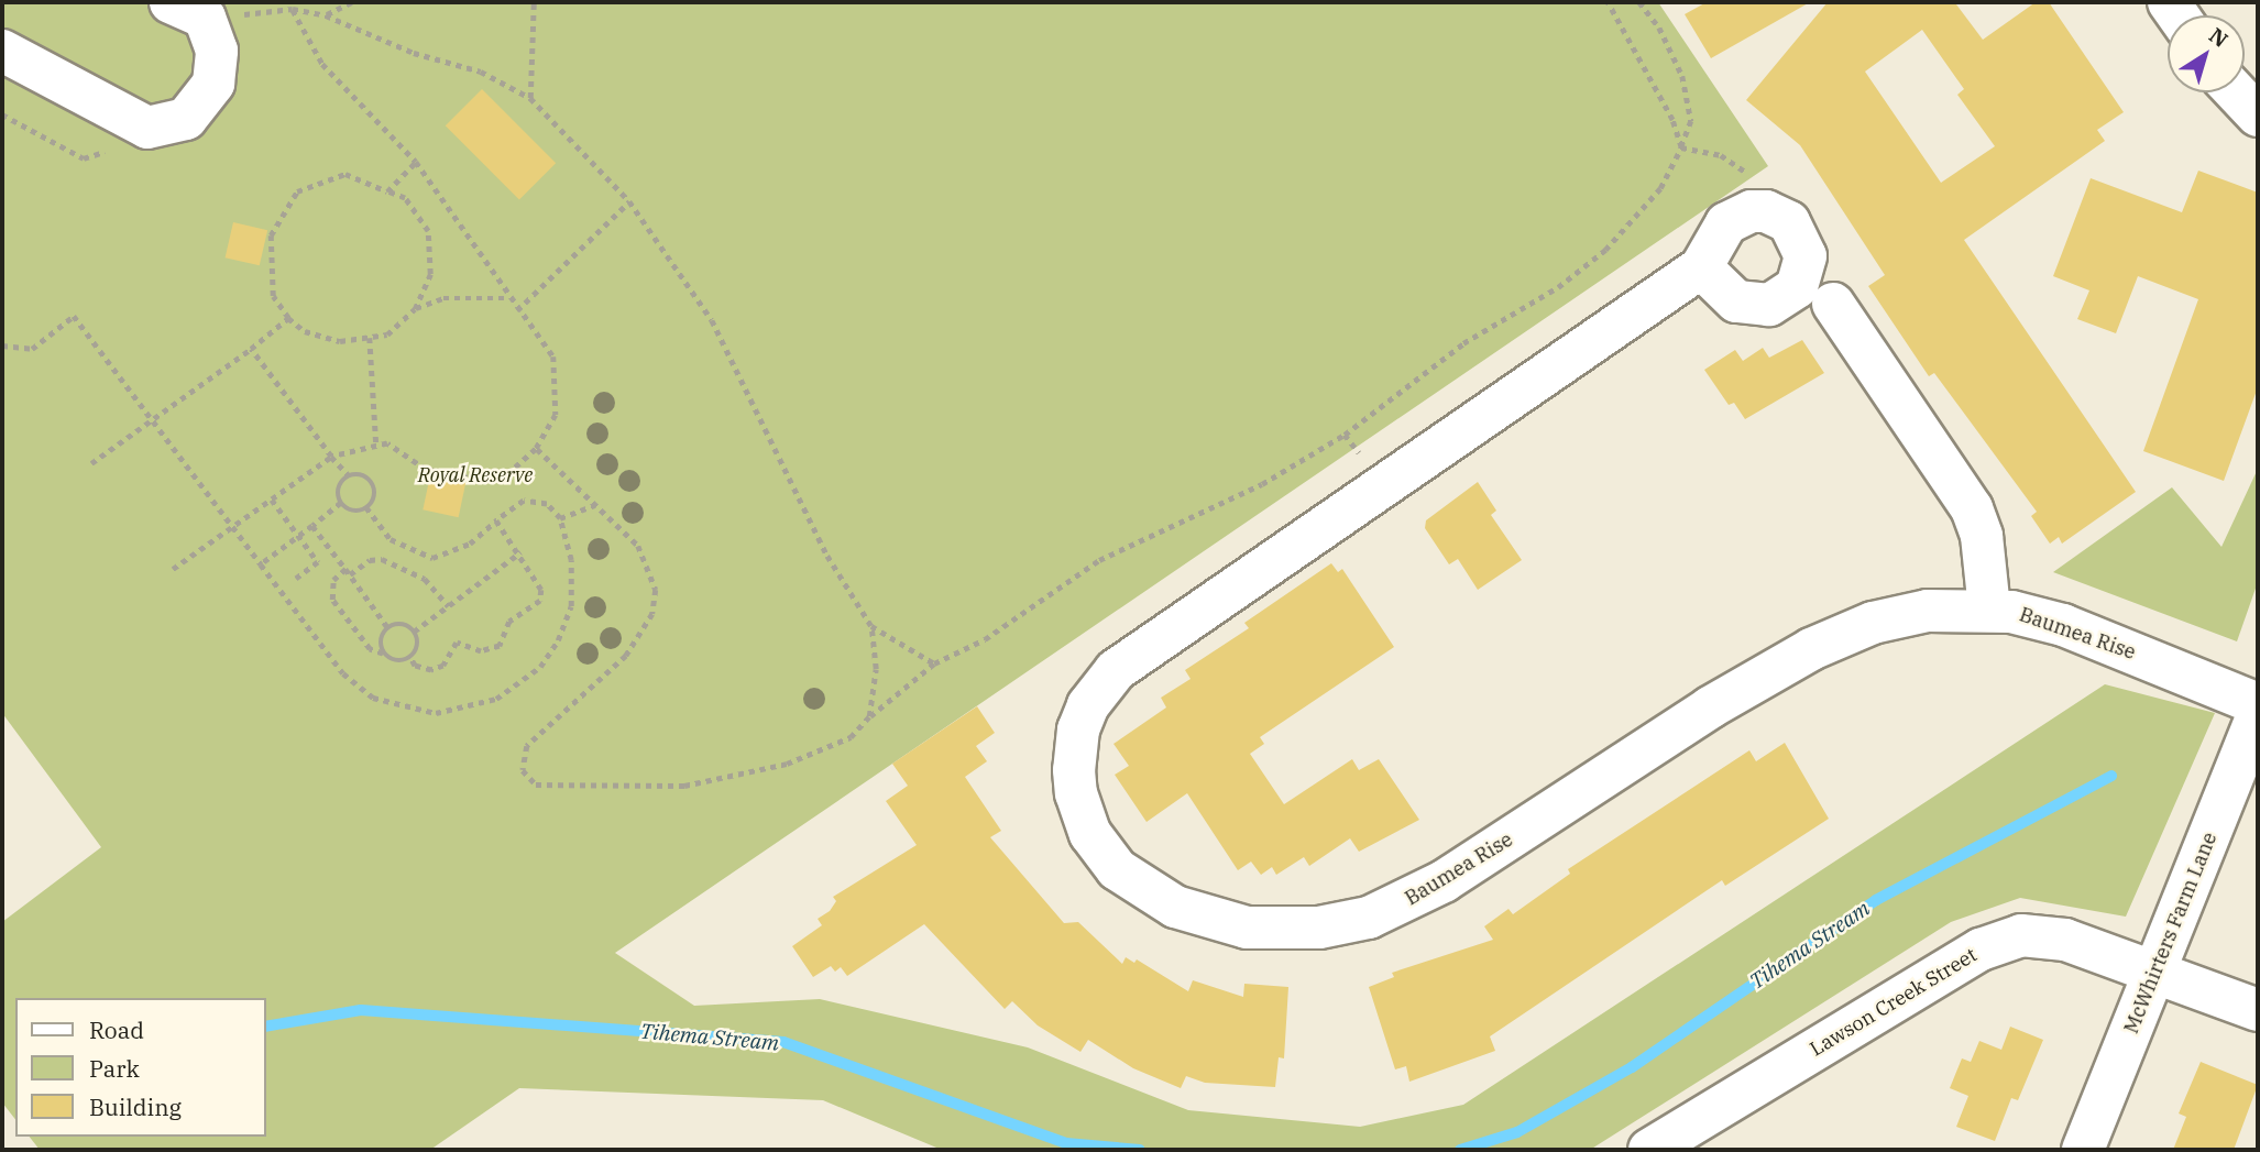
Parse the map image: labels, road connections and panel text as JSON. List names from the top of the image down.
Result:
{
  "streets": {
    "street": ["Baumea Rise", "McWhirters Farm Lane", "Lawson Creek Street"]
  },
  "crossings": [
    ["McWhirters Farm Lane", "Lawson Creek Street"]
  ],
  "water": ["Tihema Stream"],
  "parks": ["Royal Reserve"],
  "legend": ["Road", "Park", "Building"],
  "north": "top right"
}
